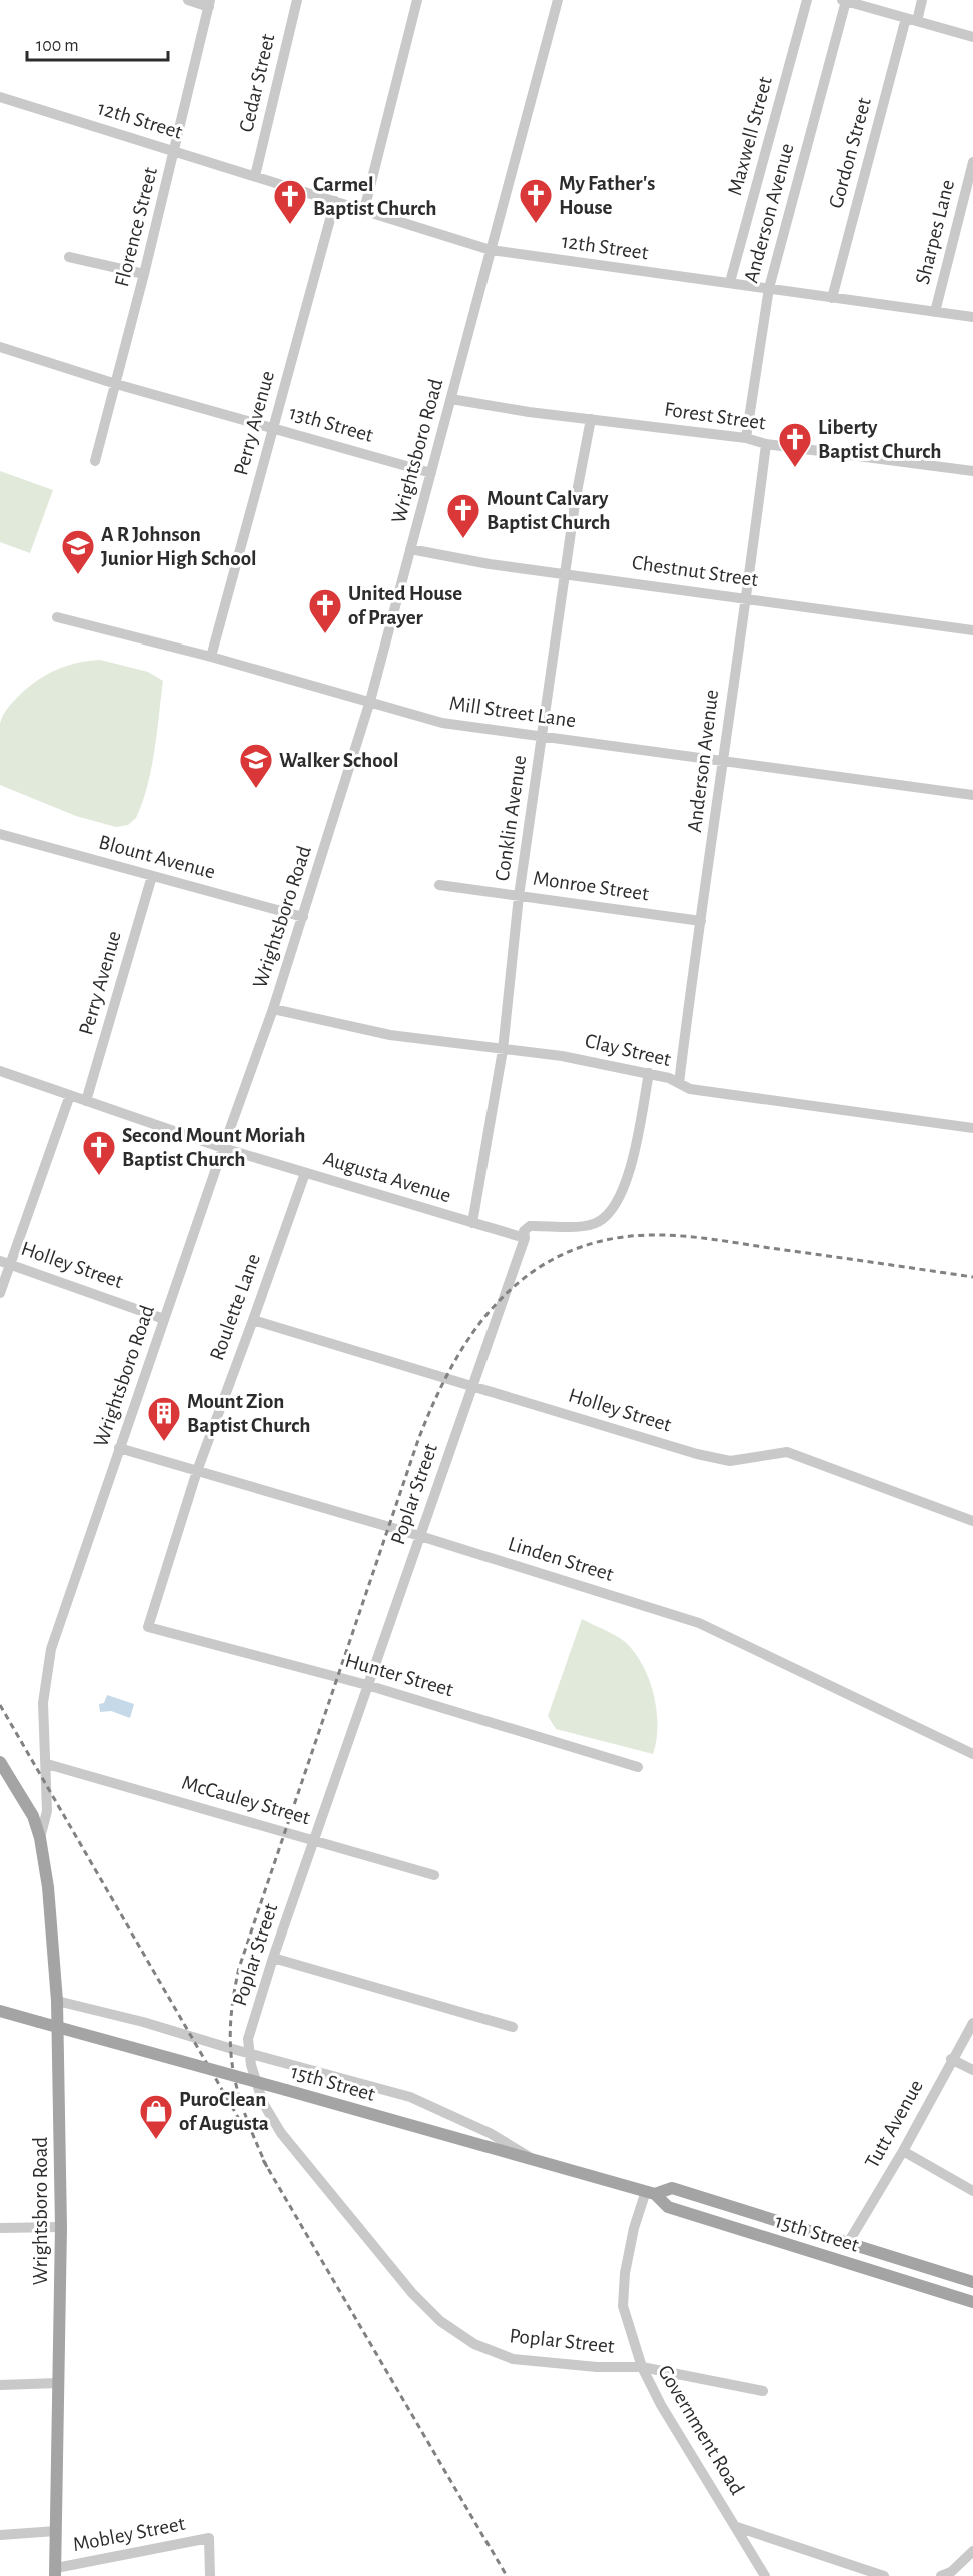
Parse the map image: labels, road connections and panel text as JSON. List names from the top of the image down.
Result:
{
  "streets": {
    "main road": ["Wrightsboro Road", "15th Street"],
    "street": [
      "Cedar Street",
      "12th Street",
      "Maxwell Street",
      "Gordon Street",
      "Anderson Avenue",
      "Florence Street",
      "Sharpes Lane",
      "Forest Street",
      "Perry Avenue",
      "13th Street",
      "Chestnut Street",
      "Mill Street Lane",
      "Conklin Avenue",
      "Blount Avenue",
      "Monroe Street",
      "Clay Street",
      "Augusta Avenue",
      "Holley Street",
      "Roulette Lane",
      "Poplar Street",
      "Linden Street",
      "Hunter Street",
      "McCauley Street",
      "Tutt Avenue",
      "Government Road",
      "Mobley Street"
    ]
  },
  "crossings": [
    ["Cedar Street", "12th Street"],
    ["12th Street", "Maxwell Street"],
    ["12th Street", "Gordon Street"],
    ["12th Street", "Anderson Avenue"],
    ["12th Street", "Florence Street"],
    ["12th Street", "Sharpes Lane"],
    ["12th Street", "Perry Avenue"],
    ["12th Street", "Wrightsboro Road"],
    ["Anderson Avenue", "Forest Street"],
    ["Anderson Avenue", "Chestnut Street"],
    ["Anderson Avenue", "Mill Street Lane"],
    ["Anderson Avenue", "Monroe Street"],
    ["Anderson Avenue", "Clay Street"],
    ["Florence Street", "13th Street"],
    ["Forest Street", "Wrightsboro Road"],
    ["Forest Street", "Conklin Avenue"],
    ["Perry Avenue", "13th Street"],
    ["Perry Avenue", "Mill Street Lane"],
    ["Perry Avenue", "Blount Avenue"],
    ["Perry Avenue", "Augusta Avenue"],
    ["13th Street", "Wrightsboro Road"],
    ["Wrightsboro Road", "Chestnut Street"],
    ["Wrightsboro Road", "Mill Street Lane"],
    ["Wrightsboro Road", "Blount Avenue"],
    ["Wrightsboro Road", "Clay Street"],
    ["Wrightsboro Road", "Augusta Avenue"],
    ["Wrightsboro Road", "Holley Street"],
    ["Wrightsboro Road", "Linden Street"],
    ["Wrightsboro Road", "McCauley Street"],
    ["Wrightsboro Road", "Mobley Street"],
    ["Chestnut Street", "Conklin Avenue"],
    ["Mill Street Lane", "Conklin Avenue"],
    ["Conklin Avenue", "Monroe Street"],
    ["Conklin Avenue", "Clay Street"],
    ["Conklin Avenue", "Augusta Avenue"],
    ["Augusta Avenue", "Roulette Lane"],
    ["Augusta Avenue", "Poplar Street"],
    ["Holley Street", "Roulette Lane"],
    ["Holley Street", "Poplar Street"],
    ["Roulette Lane", "Linden Street"],
    ["Roulette Lane", "Hunter Street"],
    ["Poplar Street", "Linden Street"],
    ["Poplar Street", "Hunter Street"],
    ["Poplar Street", "McCauley Street"],
    ["Poplar Street", "Government Road"],
    ["15th Street", "Tutt Avenue"],
    ["15th Street", "Government Road"]
  ],
  "places": {
    "church": [
      "My Father's House",
      "Carmel Baptist Church",
      "Liberty Baptist Church",
      "Mount Calvary Baptist Church",
      "United House of Prayer",
      "Second Mount Moriah Baptist Church"
    ],
    "school or university": ["A R Johnson Junior High School", "Walker School"],
    "building": ["Mount Zion Baptist Church"],
    "shop": ["PuroClean of Augusta"]
  },
  "scale_bar": "100 m"
}
